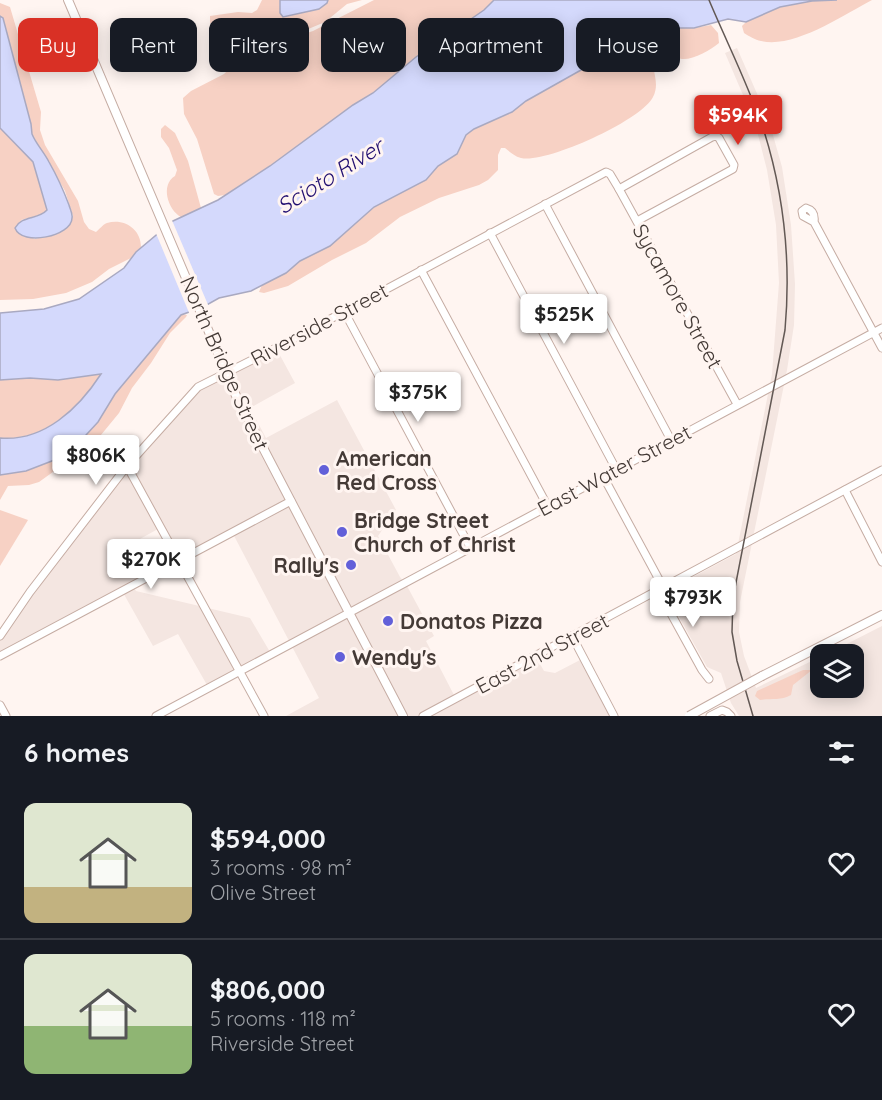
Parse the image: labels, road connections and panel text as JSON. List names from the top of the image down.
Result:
{
  "streets": {
    "main road": ["North Bridge Street"],
    "street": [
      "Sycamore Street",
      "Riverside Street",
      "East Water Street",
      "East 2nd Street"
    ]
  },
  "crossings": [
    ["Sycamore Street", "Riverside Street"],
    ["Sycamore Street", "East Water Street"],
    ["Riverside Street", "North Bridge Street"],
    ["North Bridge Street", "East Water Street"]
  ],
  "water": ["Scioto River"],
  "places": [
    "American Red Cross",
    "Bridge Street Church of Christ",
    "Rally's",
    "Donatos Pizza",
    "Wendy's"
  ],
  "page": {
    "chip": [
      "Buy",
      "Rent",
      "Filters",
      "New",
      "Apartment",
      "House"
    ],
    "price": [
      "$594K",
      "$525K",
      "$375K",
      "$806K",
      "$270K",
      "$793K"
    ],
    "heading": "6 homes",
    "list": [
      {
        "name": "$594,000",
        "note": "3 rooms · 98 m² · Olive Street"
      },
      {
        "name": "$806,000",
        "note": "5 rooms · 118 m² · Riverside Street"
      }
    ]
  }
}
